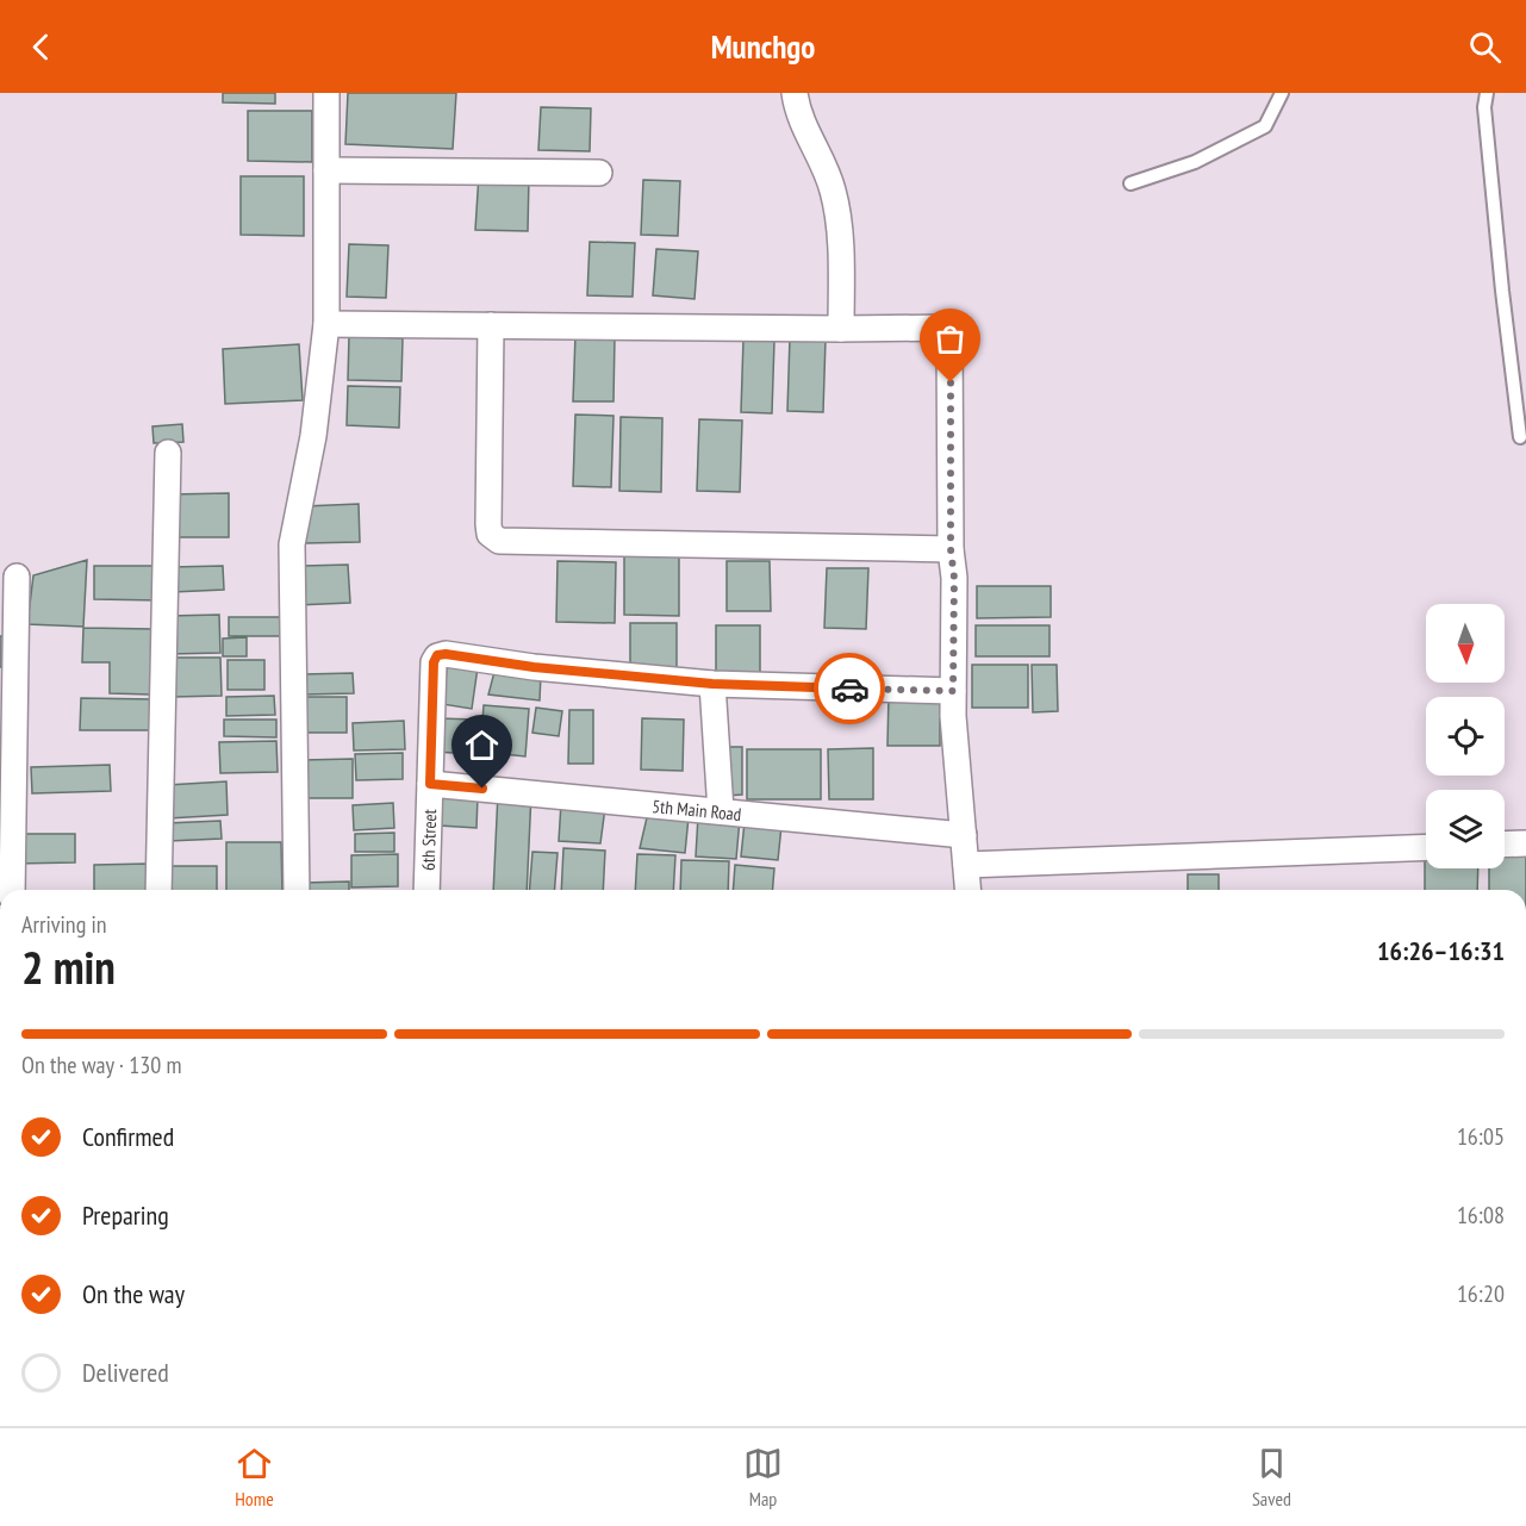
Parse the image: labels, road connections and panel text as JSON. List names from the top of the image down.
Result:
{
  "streets": {
    "street": ["5th Main Road", "6th Street"]
  },
  "crossings": [
    ["5th Main Road", "6th Street"]
  ],
  "north": "bottom",
  "page": {
    "header": "Munchgo",
    "heading": ["2 min", "Arriving in", "16:26–16:31"],
    "bar": "On the way · 130 m",
    "list": [
      ["Confirmed", "16:05"],
      ["Preparing", "16:08"],
      ["On the way", "16:20"],
      "Delivered"
    ],
    "tabs": ["Home", "Map", "Saved"]
  }
}
